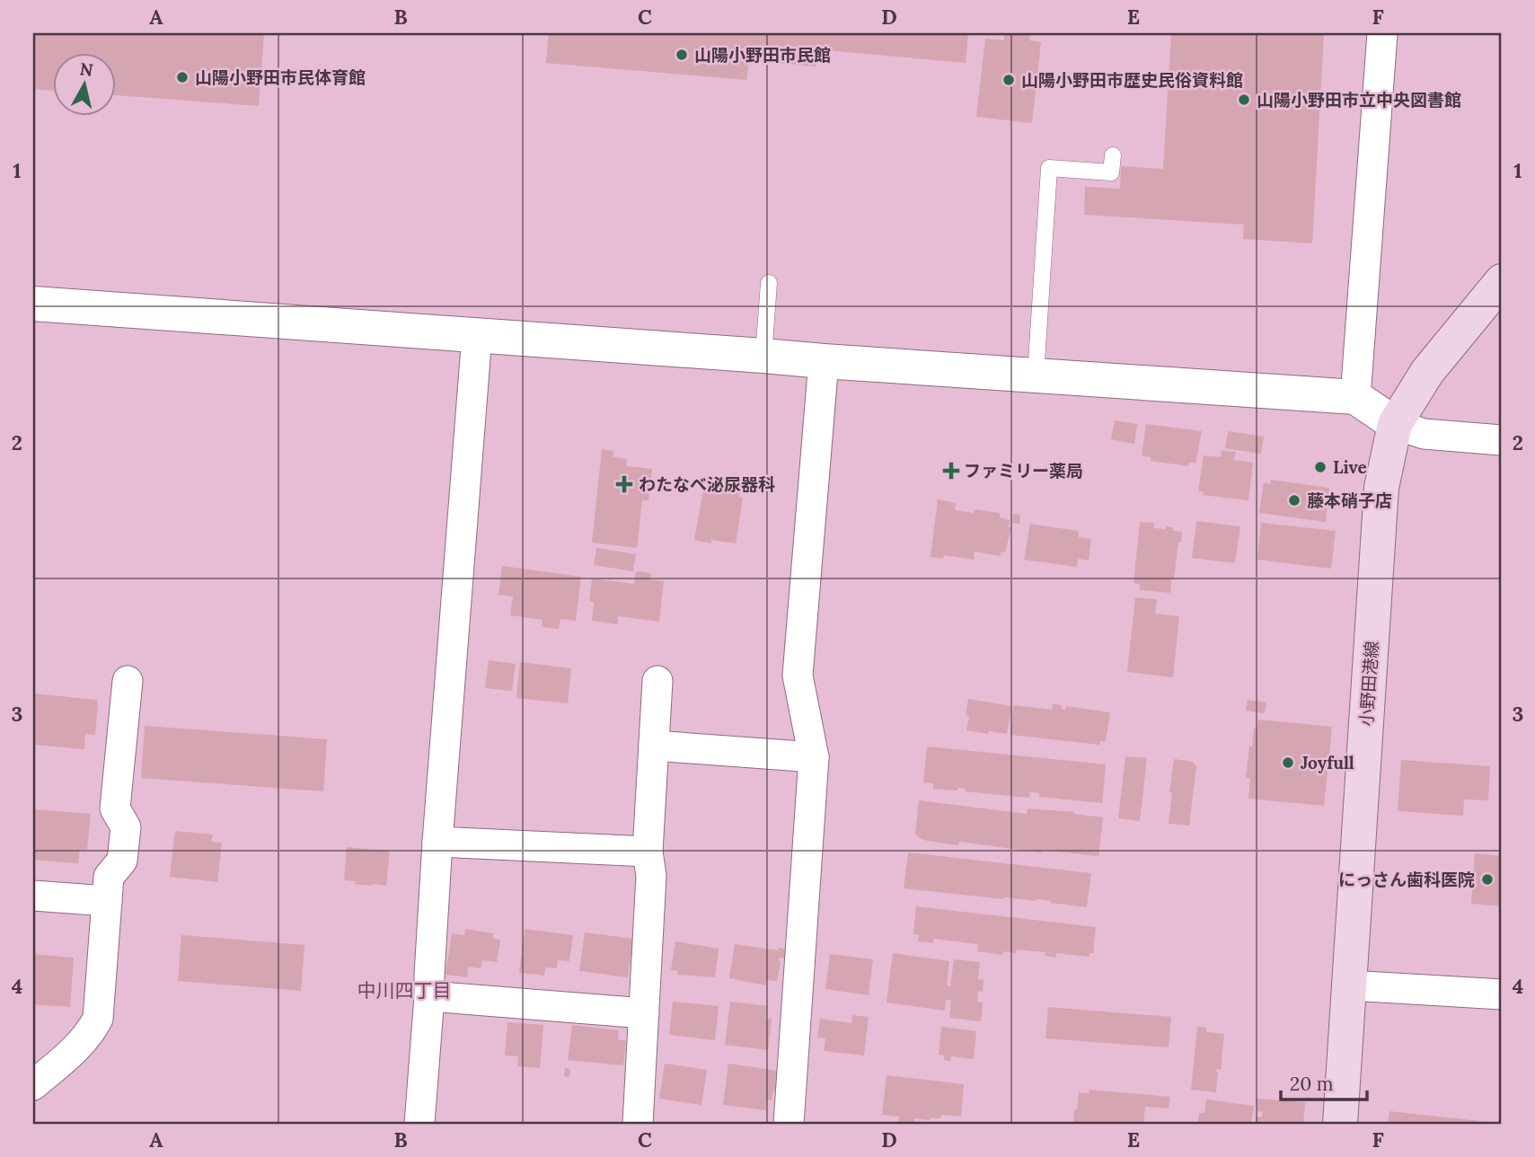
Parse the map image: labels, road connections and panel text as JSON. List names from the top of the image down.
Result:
{
  "streets": {
    "main road": ["小野田港線"]
  },
  "districts": ["中川四丁目"],
  "places": {
    "other": [
      "山陽小野田市民館",
      "山陽小野田市民体育館",
      "山陽小野田市歴史民俗資料館",
      "山陽小野田市立中央図書館",
      "Live",
      "藤本硝子店",
      "Joyfull",
      "にっさん歯科医院"
    ],
    "health": ["ファミリー薬局", "わたなべ泌尿器科"]
  },
  "scale_bar": "20 m",
  "north": "top",
  "grid": {
    "columns": [
      "A",
      "B",
      "C",
      "D",
      "E",
      "F"
    ],
    "rows": [
      "1",
      "2",
      "3",
      "4"
    ]
  }
}
